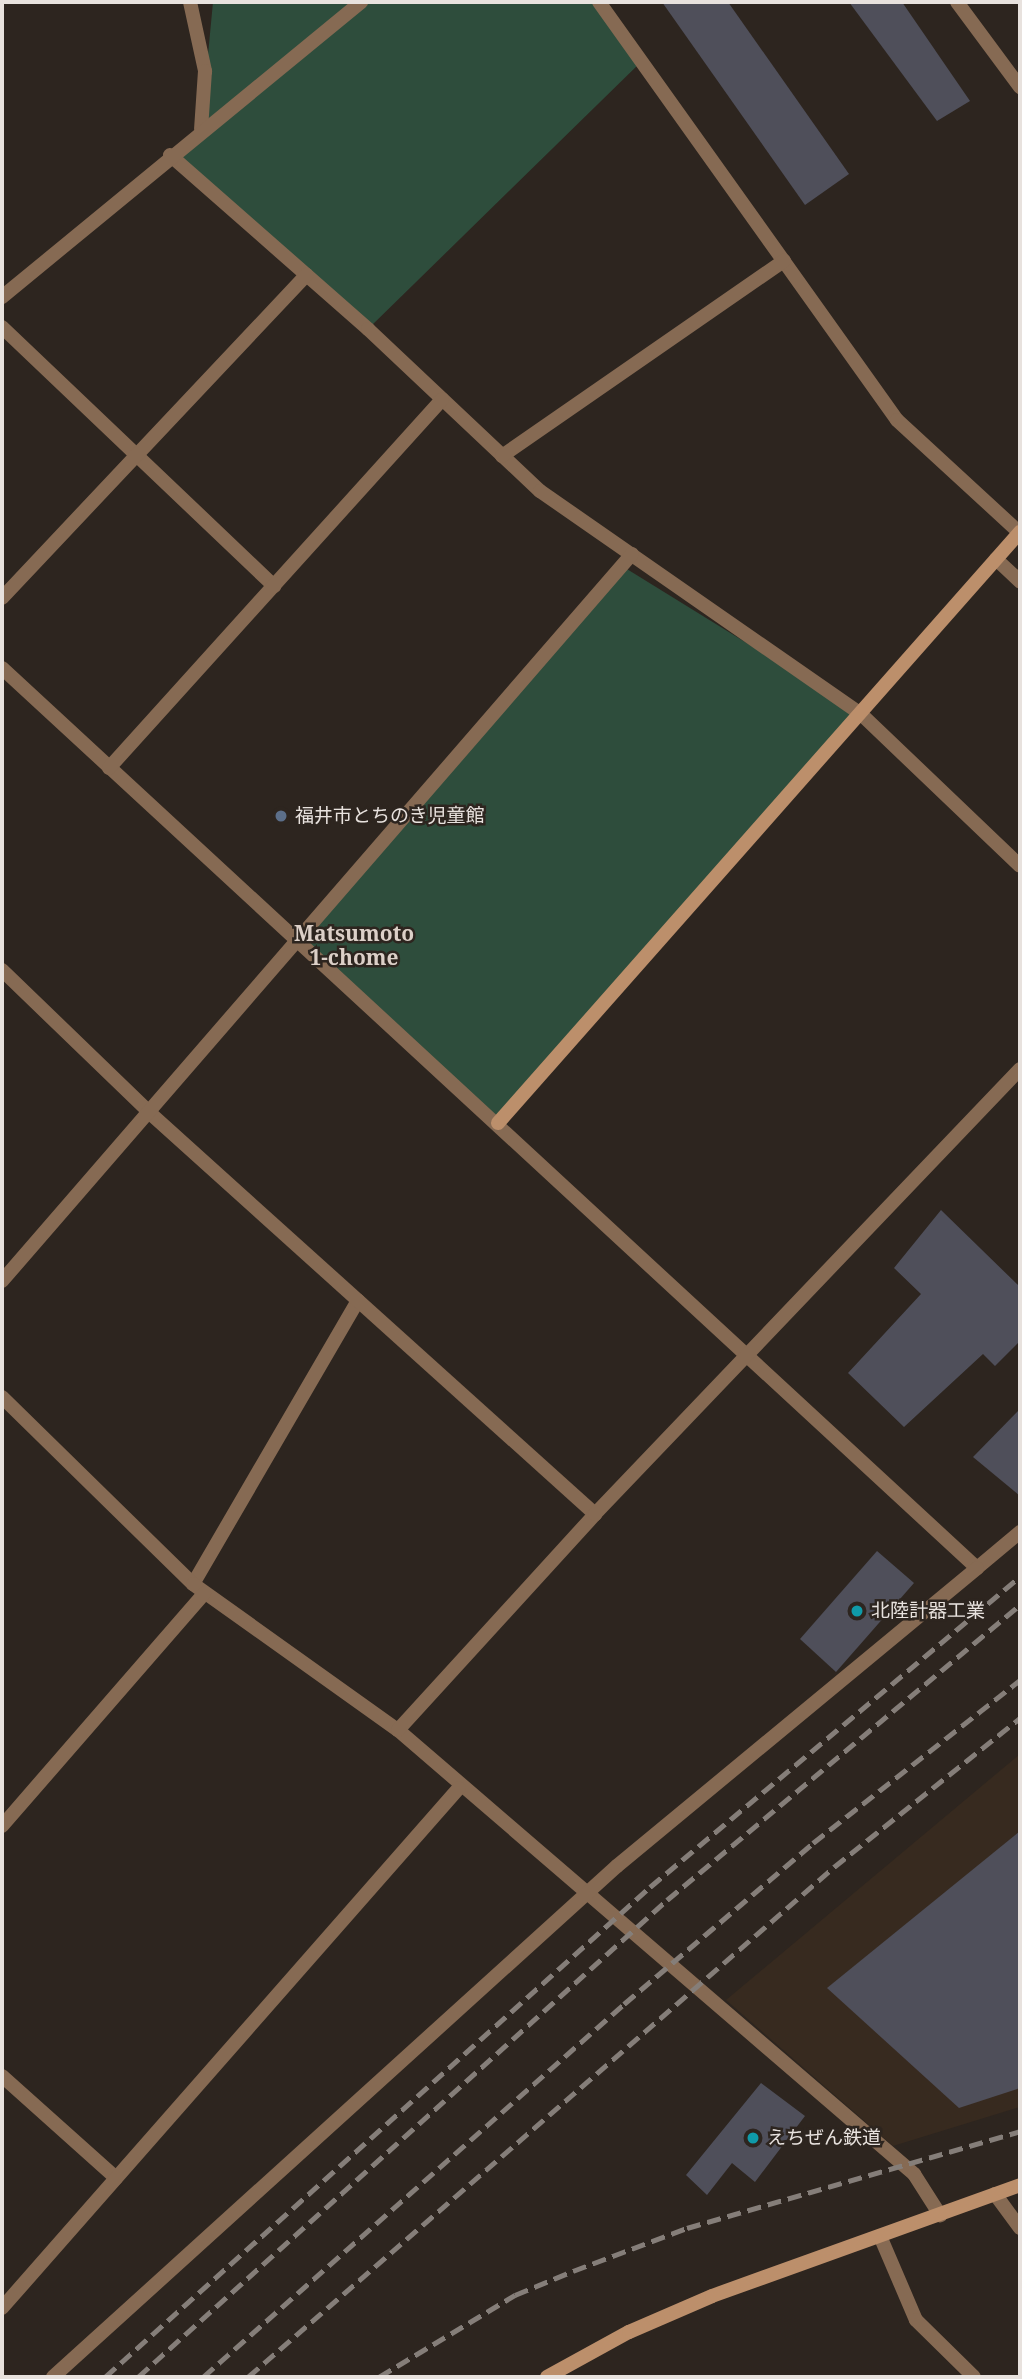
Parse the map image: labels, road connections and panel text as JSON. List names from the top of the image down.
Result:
{
  "districts": ["Matsumoto 1-chome"],
  "places": ["福井市とちのき児童館", "北陸計器工業", "えちぜん鉄道"]
}
